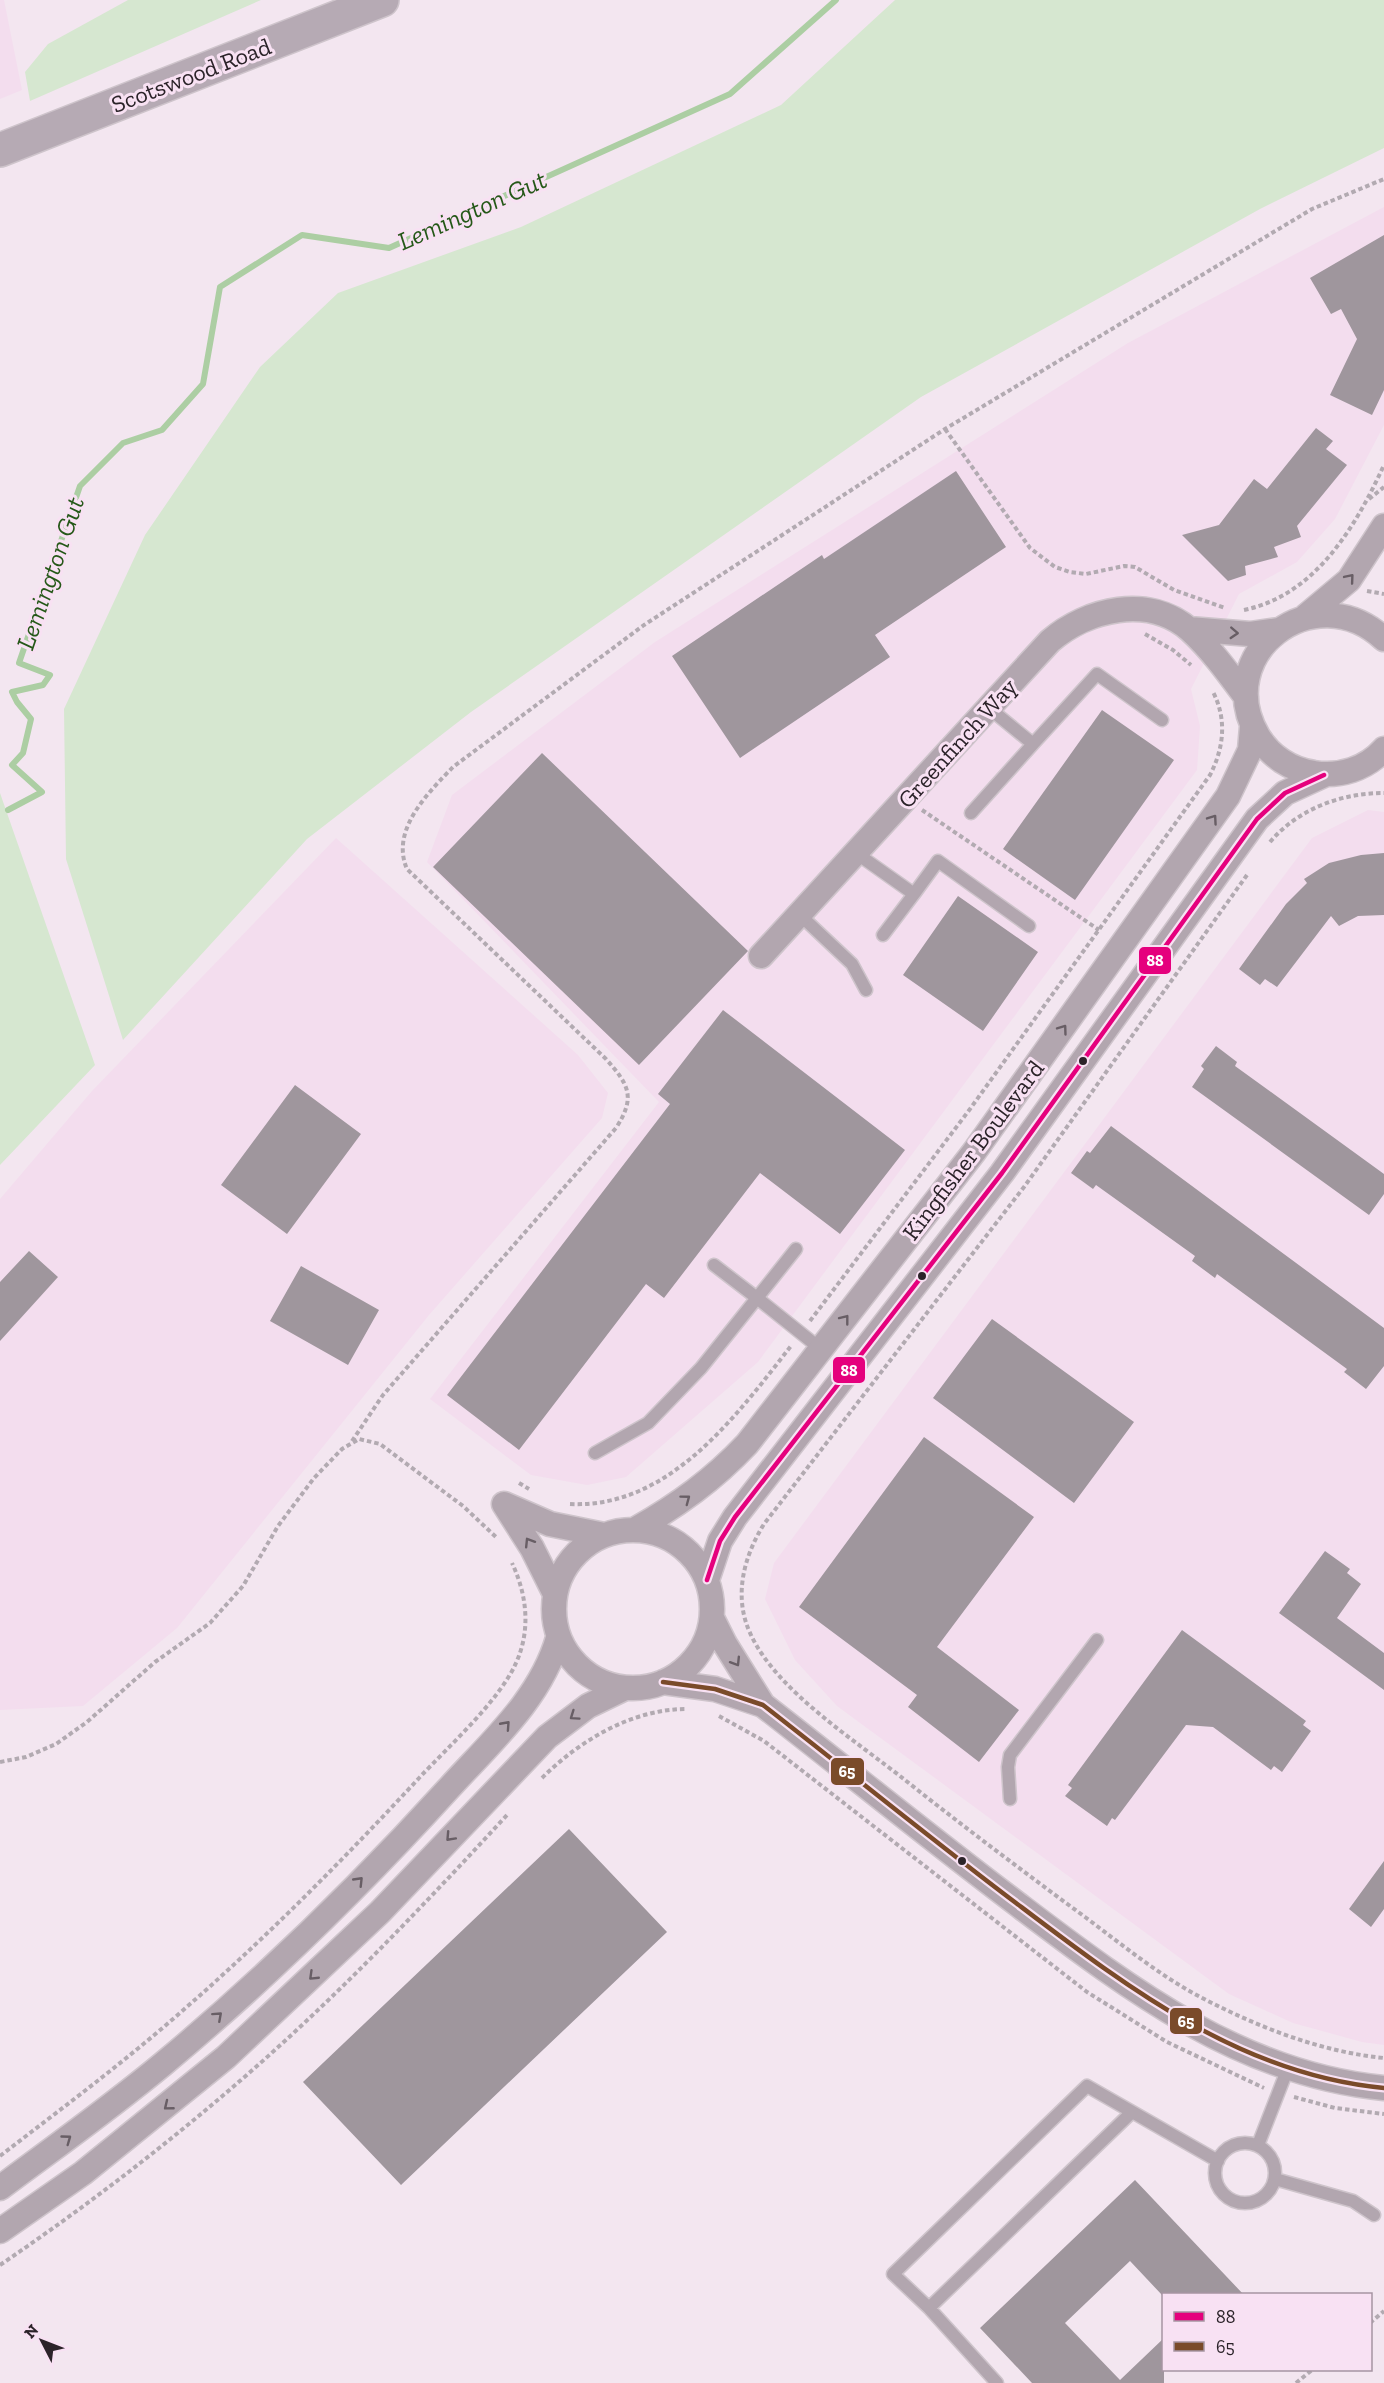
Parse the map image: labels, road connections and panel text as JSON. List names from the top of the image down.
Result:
{
  "streets": {
    "main road": ["Scotswood Road"],
    "street": ["Greenfinch Way", "Kingfisher Boulevard"]
  },
  "water": ["Lemington Gut"],
  "lines": ["transit line 88", "transit line 65"],
  "legend": ["88", "65"],
  "north": "top left"
}
